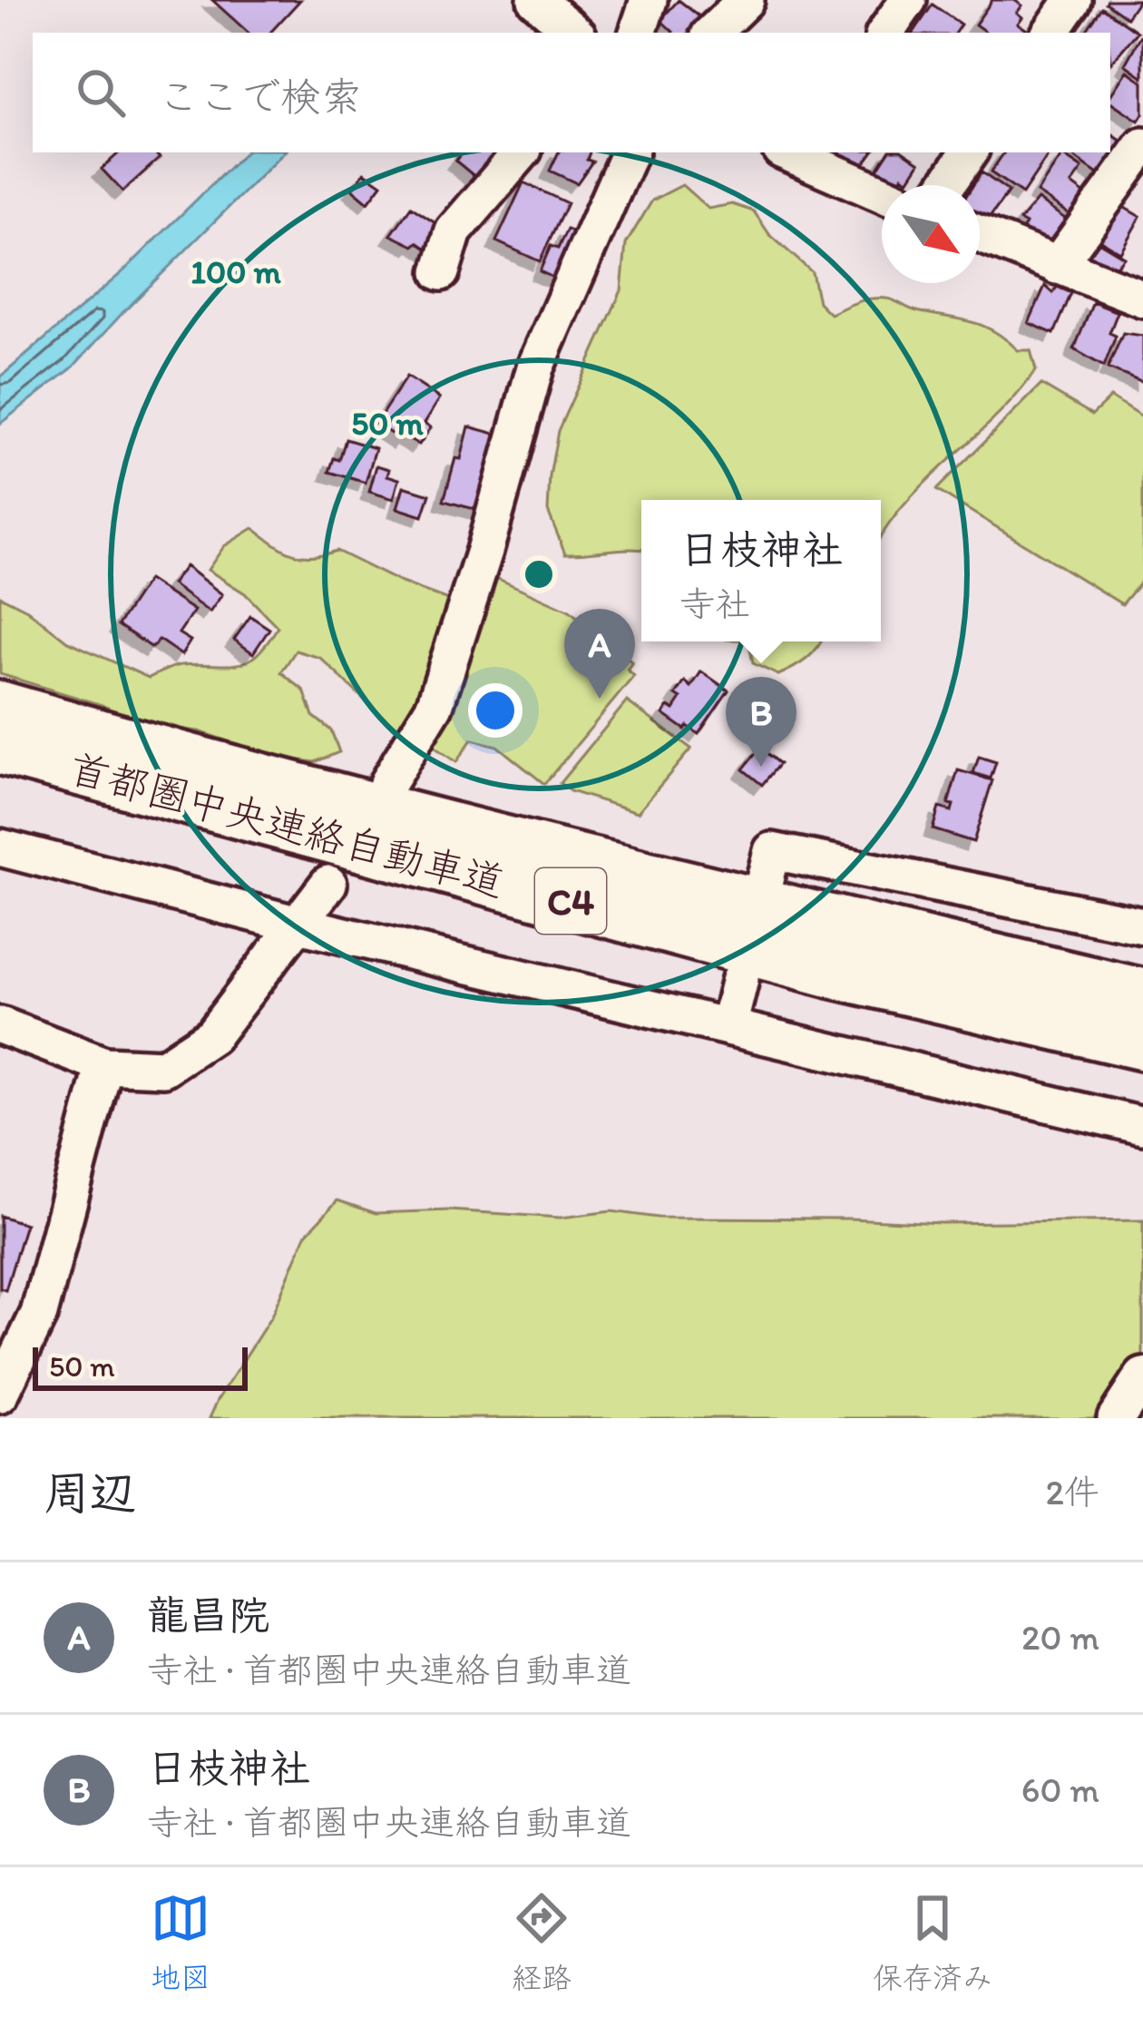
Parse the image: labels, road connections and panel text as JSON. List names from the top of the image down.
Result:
{
  "streets": {
    "highway": ["首都圏中央連絡自動車道", "C4"]
  },
  "scale_bar": "50 m",
  "north": "bottom right",
  "page": {
    "search": "ここで検索",
    "popup": ["日枝神社", "寺社"],
    "pins": ["A", "B"],
    "scale": "50 m",
    "heading": ["周辺", "2件"],
    "list": [
      {
        "mark": "A",
        "name": "龍昌院",
        "note": "寺社 · 首都圏中央連絡自動車道",
        "value": "20 m"
      },
      {
        "mark": "B",
        "name": "日枝神社",
        "note": "寺社 · 首都圏中央連絡自動車道",
        "value": "60 m"
      }
    ],
    "nav": ["地図", "経路", "保存済み"]
  },
  "rings": ["100 m", "50 m"]
}
